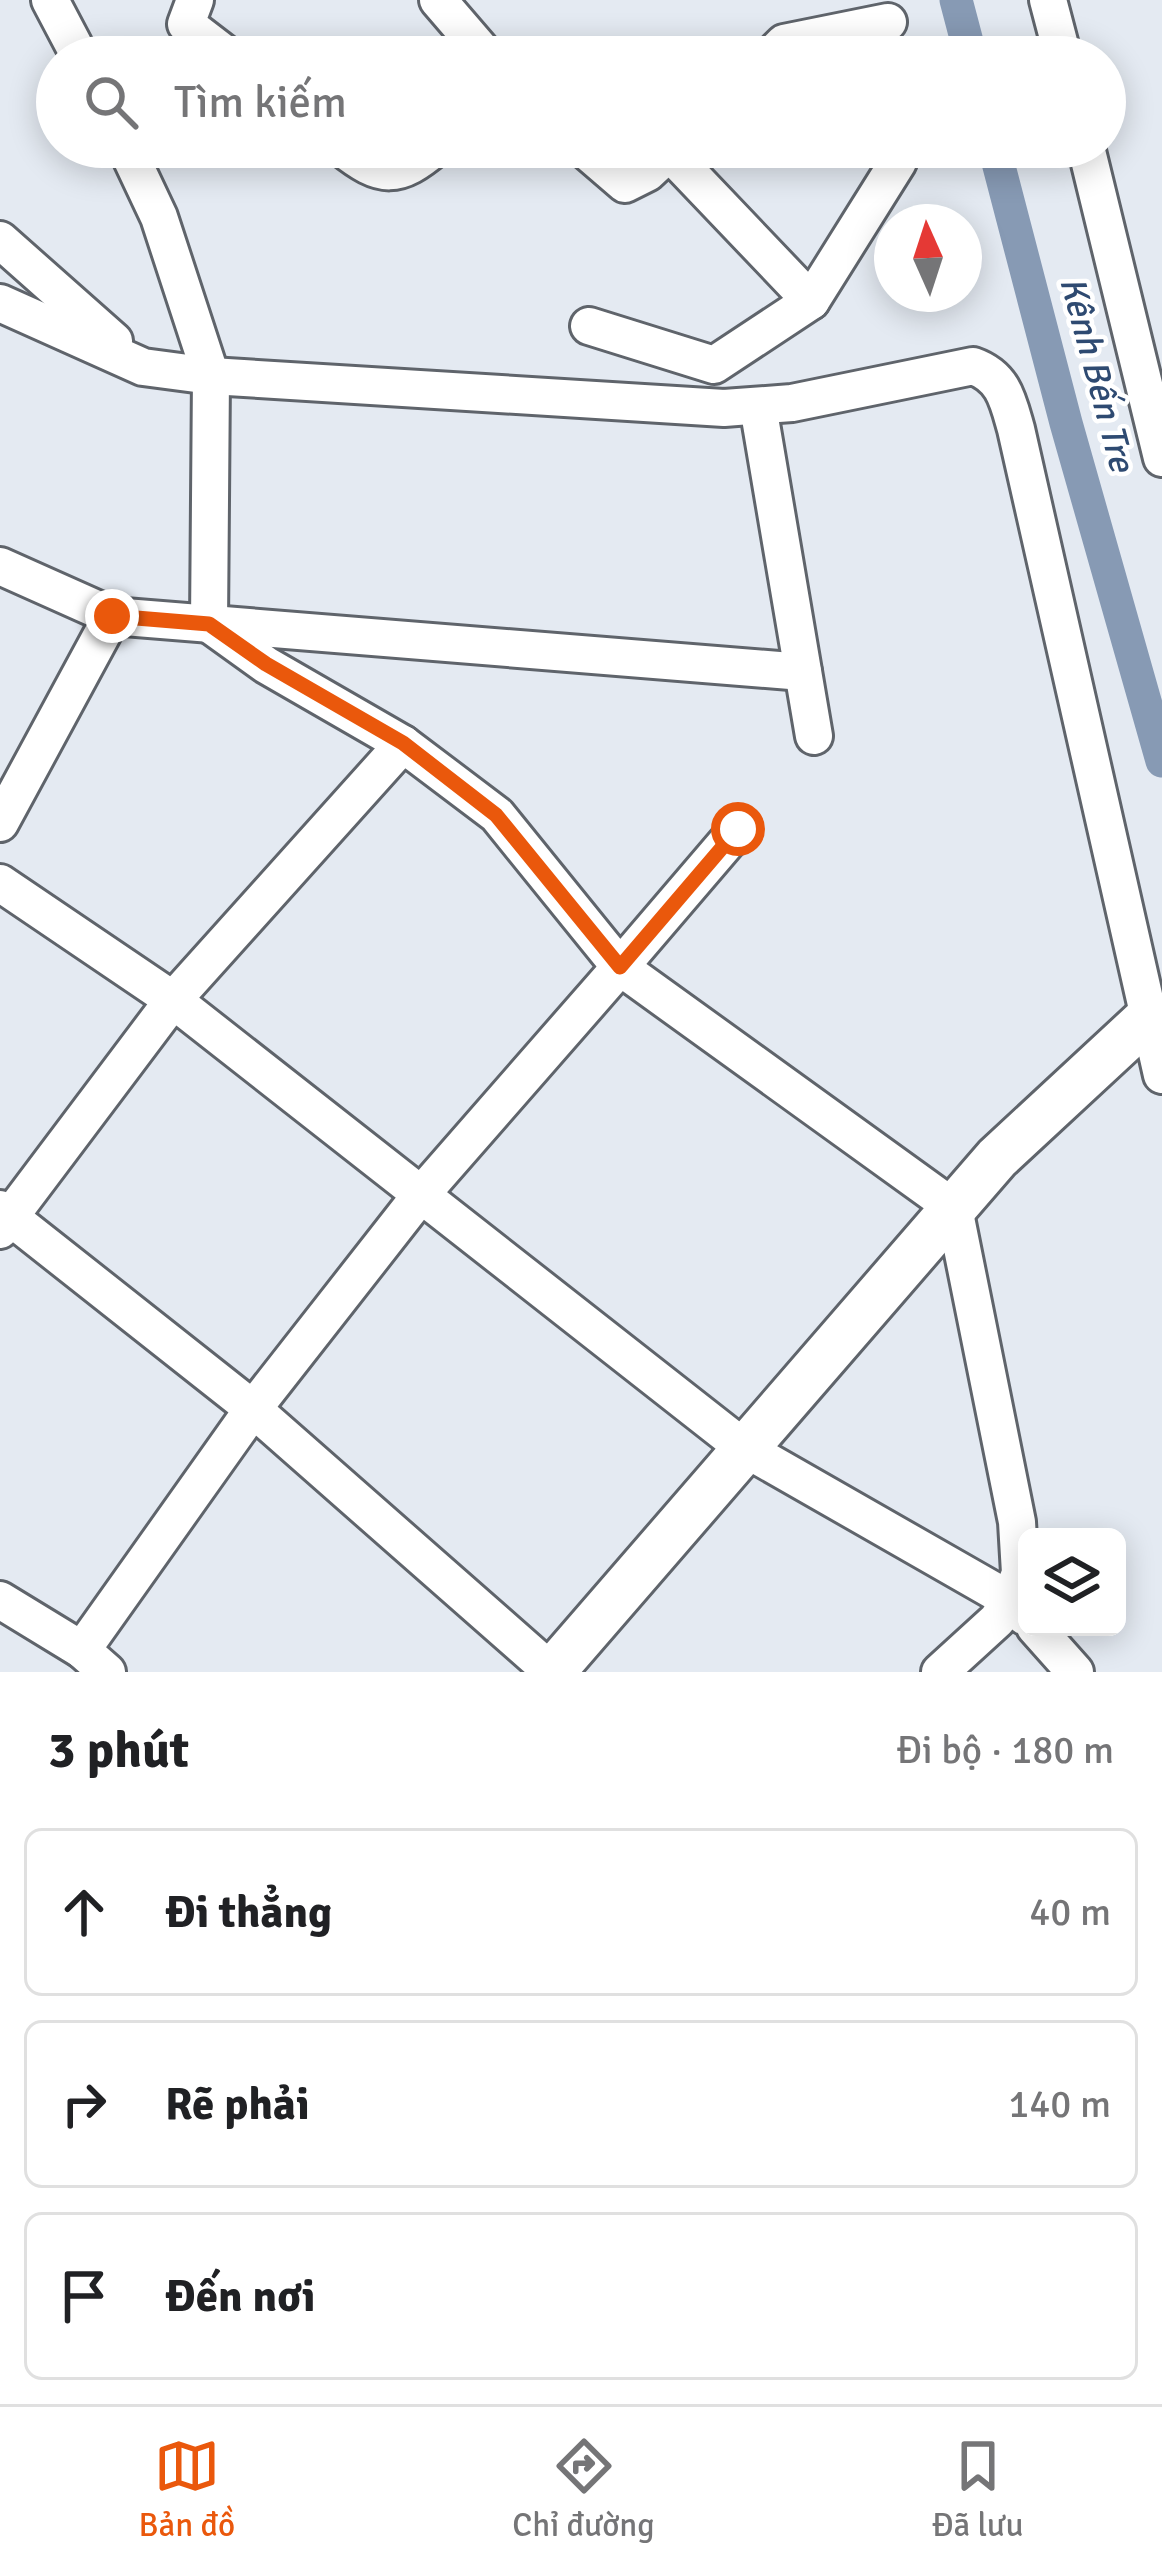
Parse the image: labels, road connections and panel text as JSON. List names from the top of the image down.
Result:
{
  "water": ["Kênh Bến Tre"],
  "north": "top",
  "page": {
    "search": "Tìm kiếm",
    "heading": ["3 phút", "Đi bộ · 180 m"],
    "list": [
      ["Đi thẳng", "40 m"],
      ["Rẽ phải", "140 m"],
      "Đến nơi"
    ],
    "nav": ["Bản đồ", "Chỉ đường", "Đã lưu"]
  }
}
